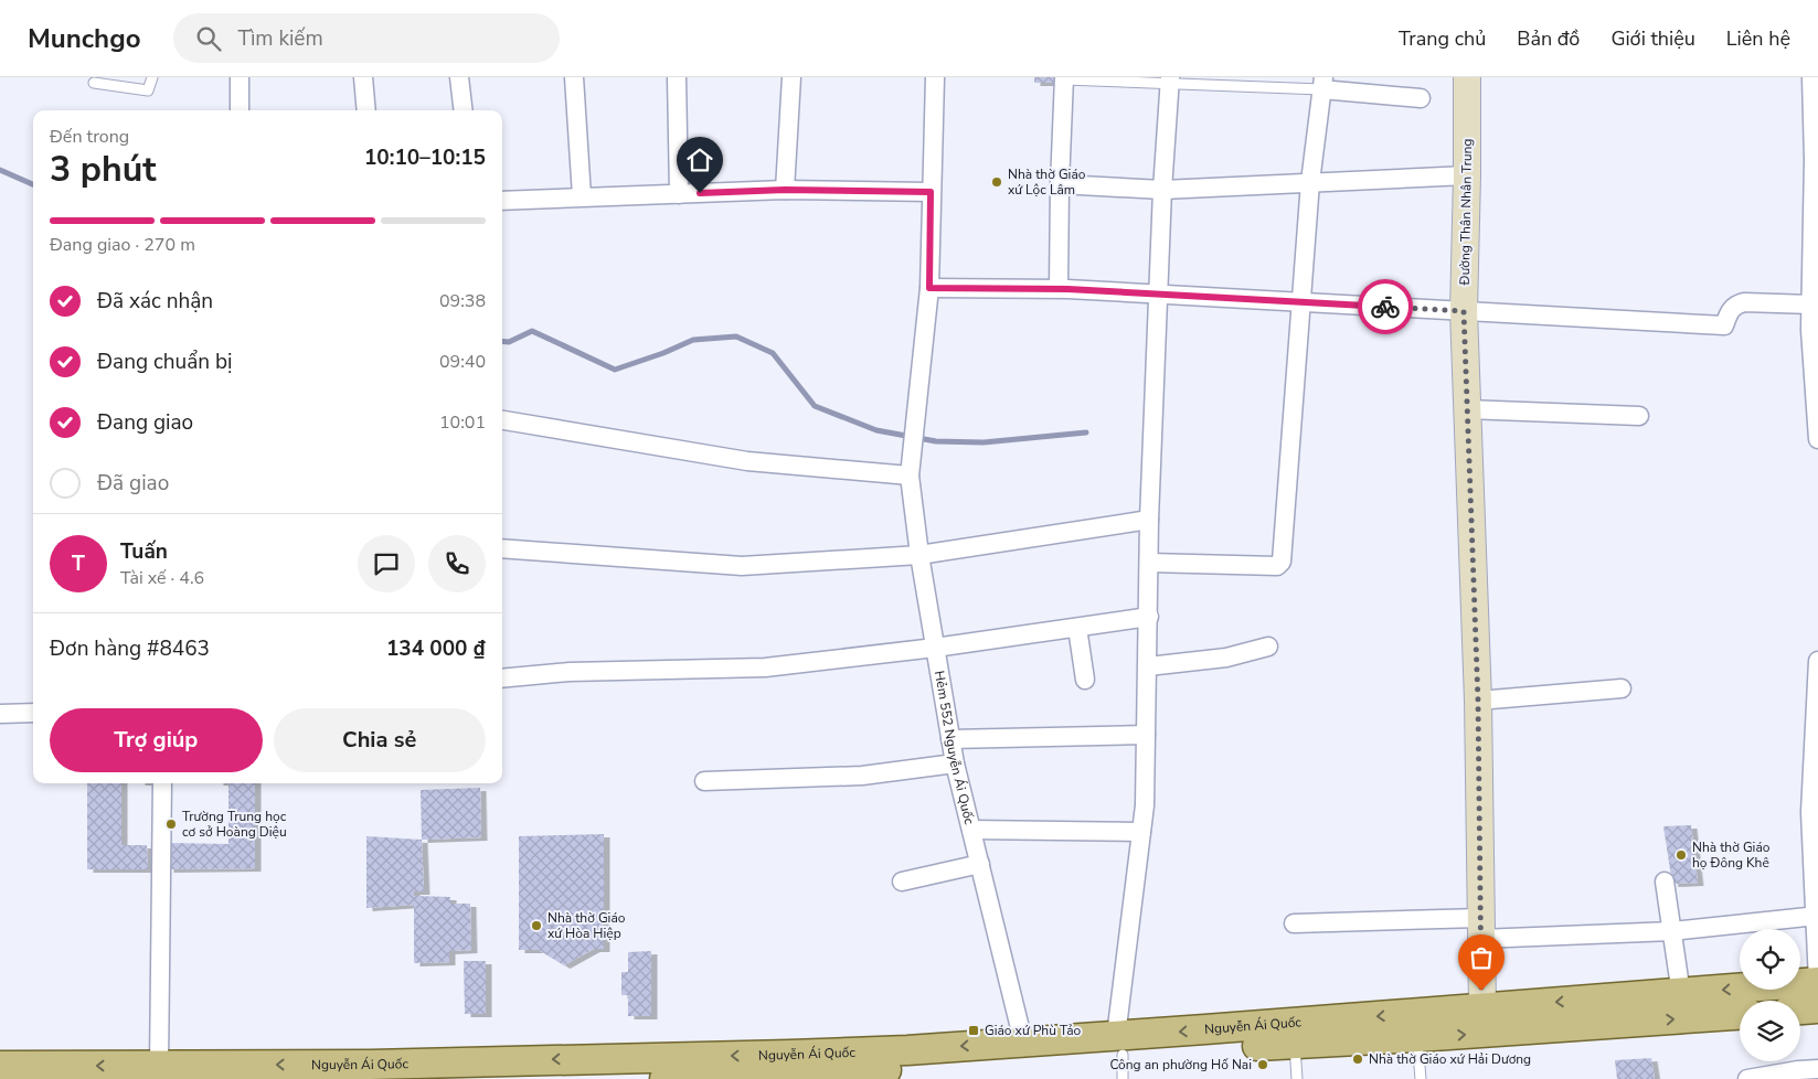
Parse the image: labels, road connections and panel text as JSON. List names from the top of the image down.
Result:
{
  "streets": {
    "main road": ["Nguyễn Ái Quốc"],
    "street": ["Đường Thân Nhân Trung", "Hẻm 552 Nguyễn Ái Quốc"]
  },
  "crossings": [
    ["Đường Thân Nhân Trung", "Nguyễn Ái Quốc"],
    ["Hẻm 552 Nguyễn Ái Quốc", "Nguyễn Ái Quốc"]
  ],
  "places": {
    "other": [
      "Nhà thờ Giáo xứ Lộc Lâm",
      "Trường Trung học cơ sở Hoàng Diệu",
      "Nhà thờ Giáo họ Đông Khê",
      "Nhà thờ Giáo xứ Hòa Hiệp",
      "Nhà thờ Giáo xứ Hải Dương",
      "Công an phường Hố Nai"
    ],
    "transit": ["Giáo xứ Phù Tảo"]
  },
  "page": {
    "header": "Munchgo",
    "search": "Tìm kiếm",
    "nav": [
      "Trang chủ",
      "Bản đồ",
      "Giới thiệu",
      "Liên hệ"
    ],
    "heading": ["3 phút", "Đến trong", "10:10–10:15"],
    "panel": [
      "Tuấn",
      "Tài xế · 4.6",
      "Đơn hàng #8463",
      "134 000 ₫"
    ],
    "bar": "Đang giao · 270 m",
    "list": [
      ["Đã xác nhận", "09:38"],
      ["Đang chuẩn bị", "09:40"],
      ["Đang giao", "10:01"],
      "Đã giao"
    ],
    "round": "T",
    "buttons": ["Trợ giúp", "Chia sẻ"]
  }
}
